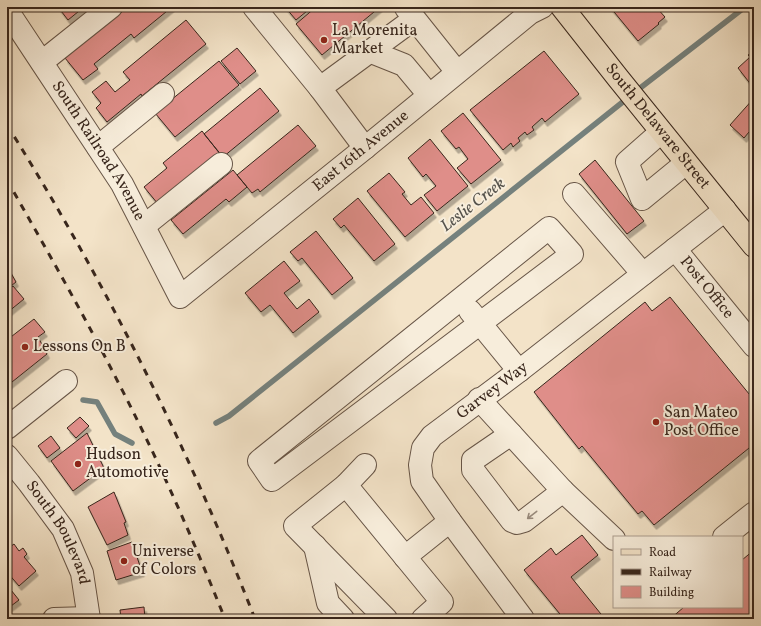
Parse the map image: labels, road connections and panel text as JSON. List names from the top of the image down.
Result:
{
  "streets": {
    "main road": ["South Delaware Street"],
    "street": [
      "South Railroad Avenue",
      "East 16th Avenue",
      "Post Office",
      "Garvey Way",
      "South Boulevard"
    ]
  },
  "crossings": [
    ["South Delaware Street", "Garvey Way"],
    ["South Railroad Avenue", "East 16th Avenue"],
    ["Post Office", "Garvey Way"]
  ],
  "water": ["Leslie Creek"],
  "places": [
    "La Morenita Market",
    "Lessons On B",
    "San Mateo Post Office",
    "Hudson Automotive",
    "Universe of Colors"
  ],
  "legend": ["Road", "Railway", "Building"]
}
